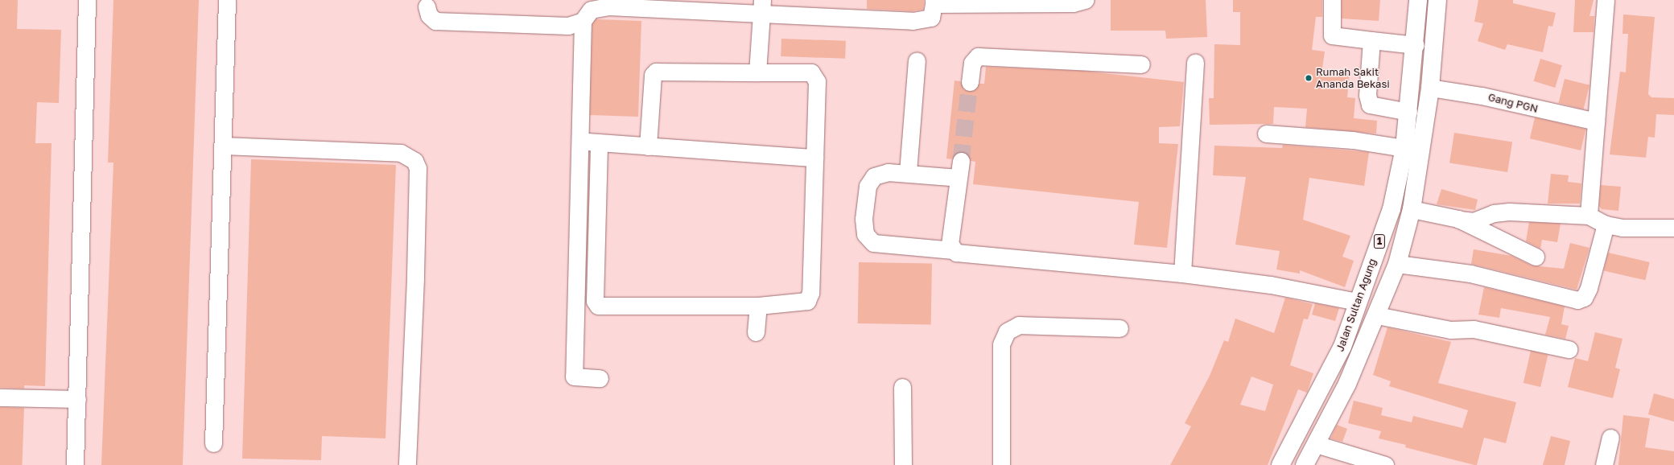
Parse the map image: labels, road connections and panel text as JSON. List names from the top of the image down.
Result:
{
  "streets": {
    "highway": ["1", "Jalan Sultan Agung"],
    "street": ["Gang PGN"]
  },
  "crossings": [
    ["Gang PGN", "Jalan Sultan Agung"]
  ],
  "places": ["Rumah Sakit Ananda Bekasi"]
}
